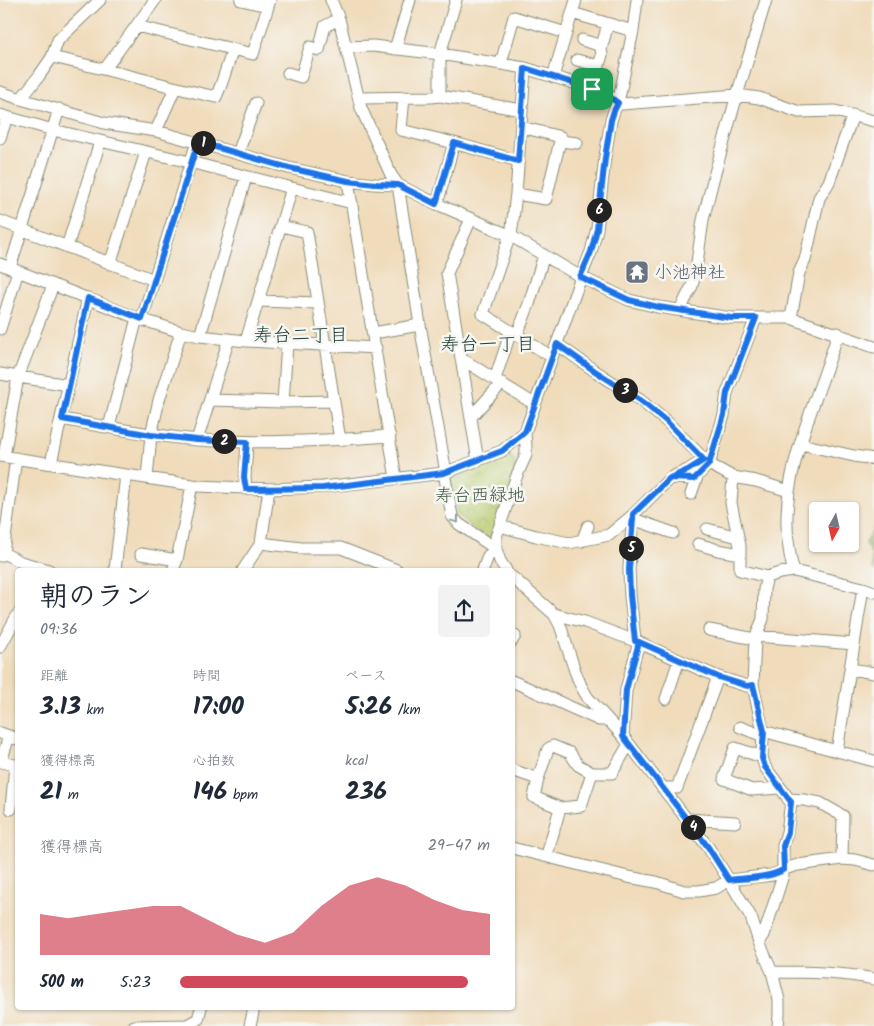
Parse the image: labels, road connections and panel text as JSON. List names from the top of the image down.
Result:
{
  "districts": ["寿台二丁目", "寿台一丁目"],
  "parks": ["寿台西緑地"],
  "places": {
    "temple": ["小池神社"]
  },
  "north": "bottom",
  "page": {
    "pins": [
      "1",
      "6",
      "3",
      "2",
      "5",
      "4"
    ],
    "heading": ["朝のラン", "09:36"],
    "stats": [
      ["距離", "3.13 km"],
      ["時間", "17:00"],
      ["ペース", "5:26 /km"],
      ["獲得標高", "21 m"],
      ["心拍数", "146 bpm"],
      ["kcal", "236"]
    ],
    "chart": ["獲得標高", "29–47 m"],
    "list": [
      {
        "name": "500 m",
        "note": "5:23"
      }
    ]
  }
}
